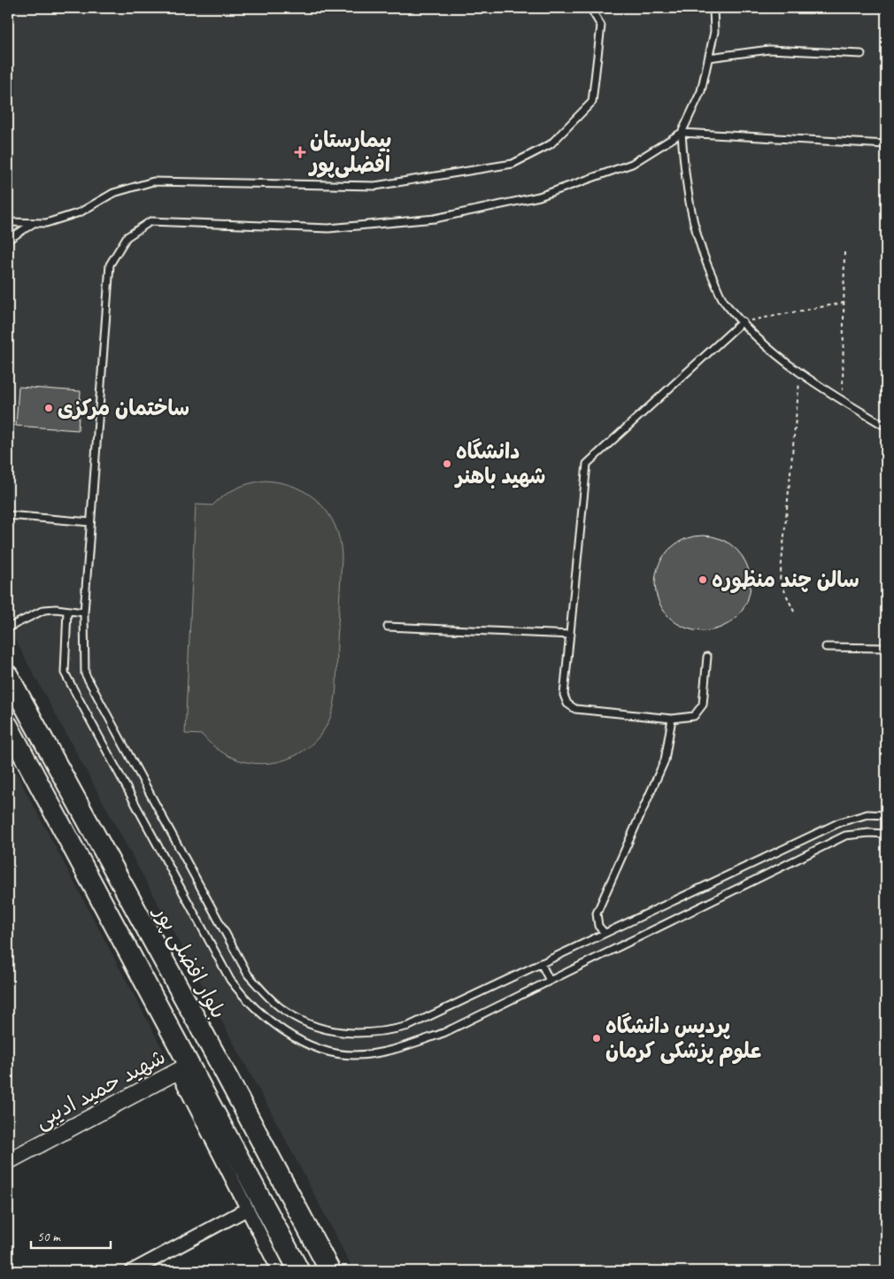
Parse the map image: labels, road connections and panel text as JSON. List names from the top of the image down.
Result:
{
  "streets": {
    "highway": ["بلوار افضلی پور"],
    "street": ["شهید حمید ادیبی"]
  },
  "places": {
    "health": ["بیمارستان افضلی‌پور"],
    "other": [
      "ساختمان مرکزی",
      "دانشگاه شهید باهنر",
      "سالن چند منظوره",
      "پردیس دانشگاه علوم پزشکی کرمان"
    ]
  },
  "scale_bar": "50 m"
}
